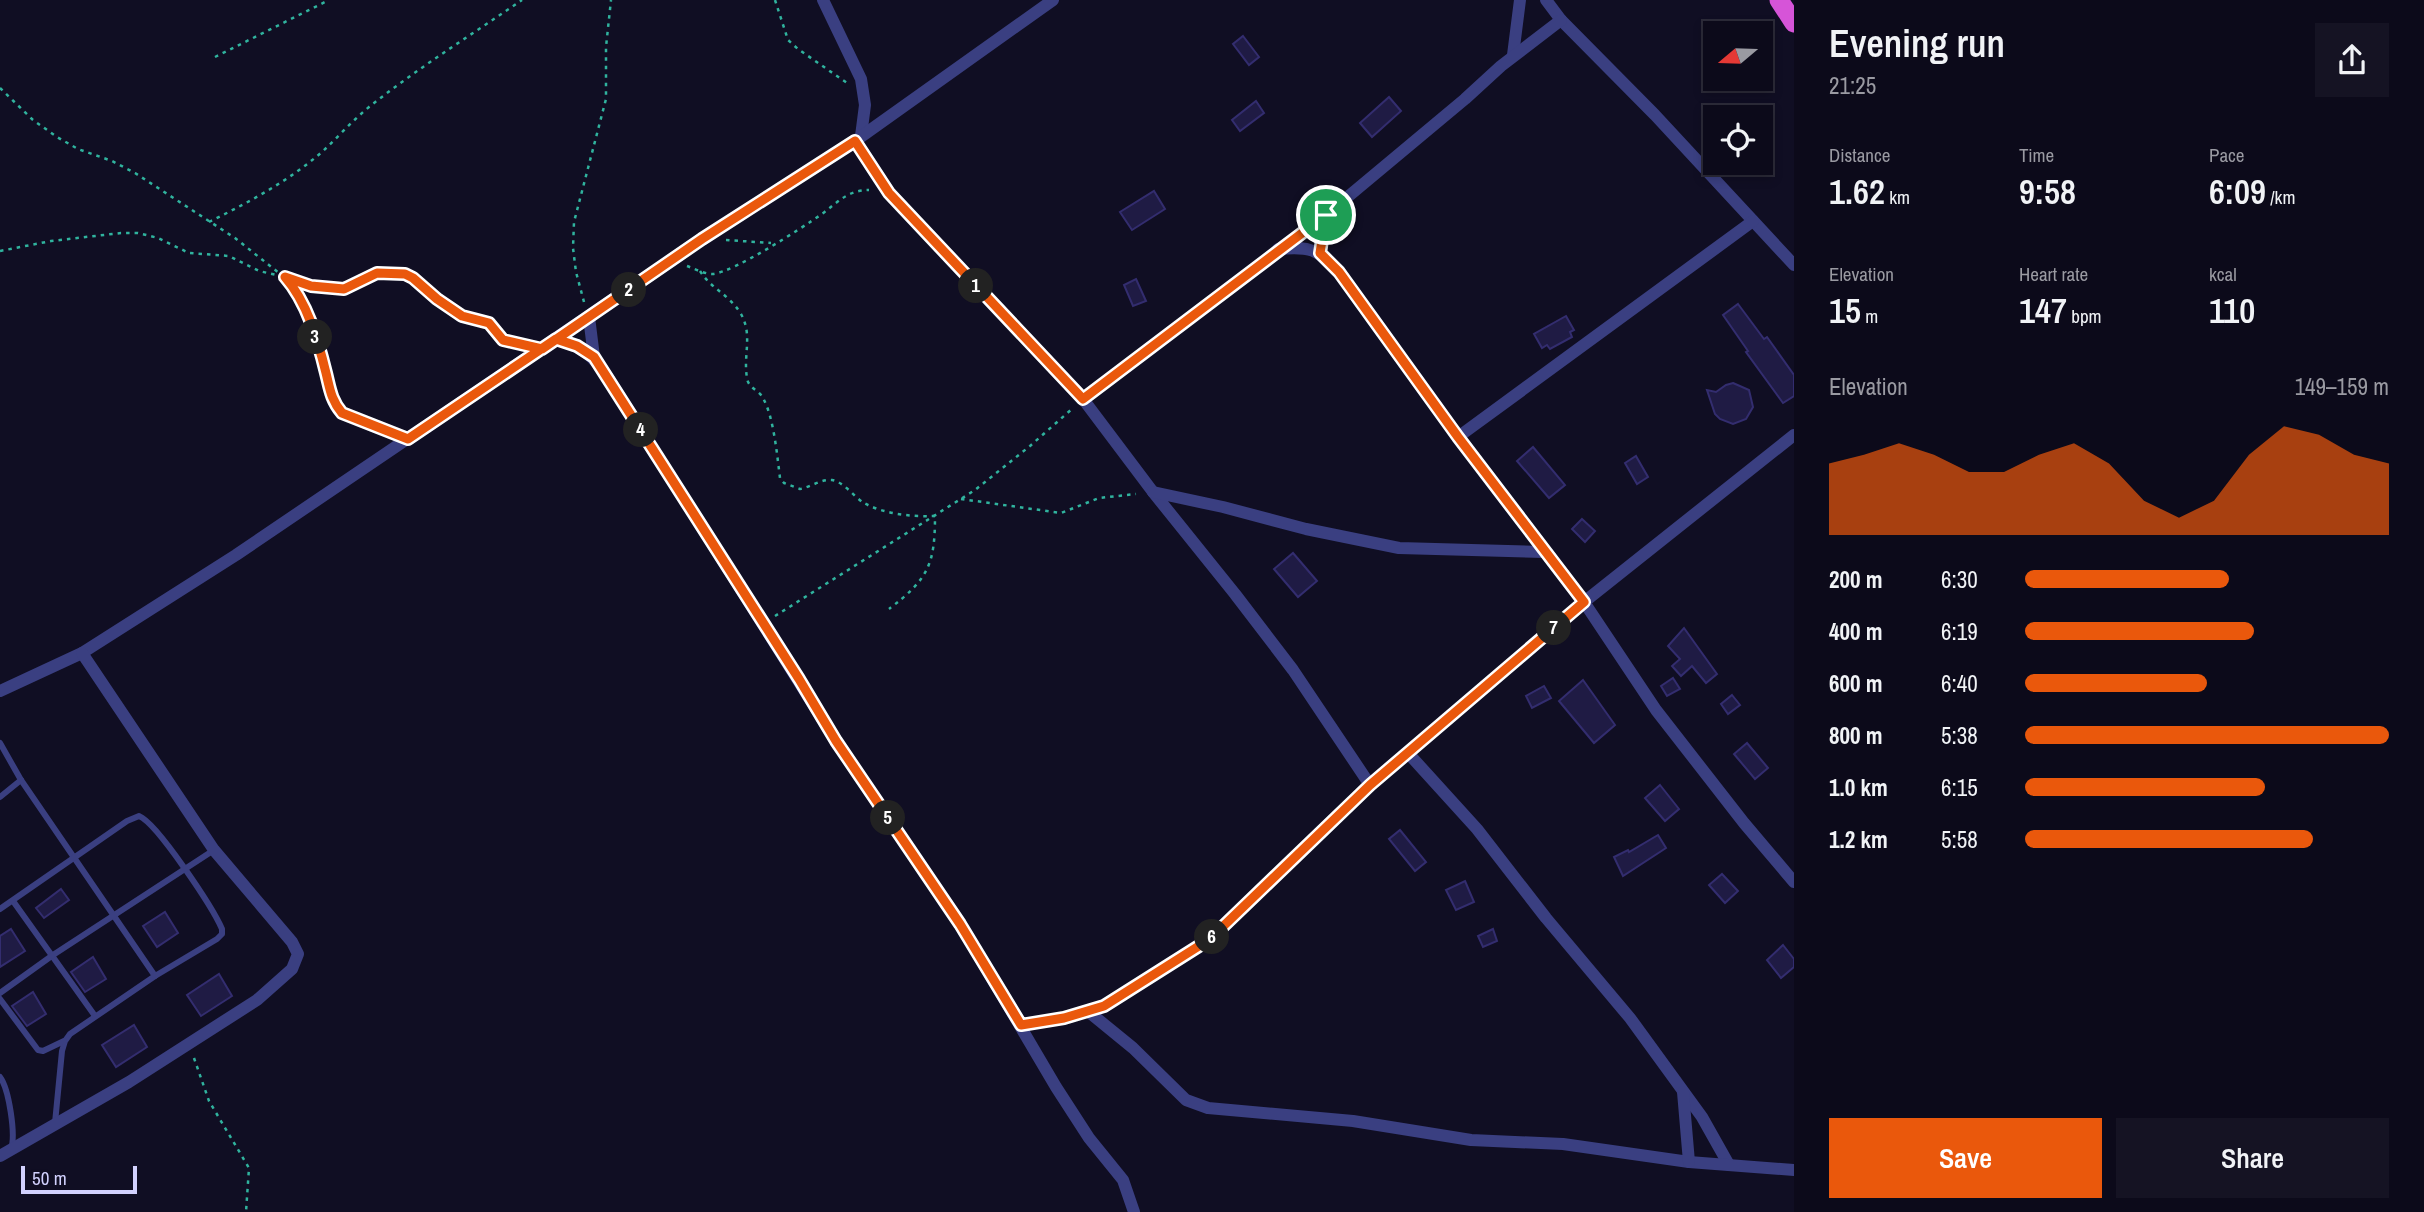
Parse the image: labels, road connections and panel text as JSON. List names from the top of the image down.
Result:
{
  "scale_bar": "50 m",
  "north": "left",
  "page": {
    "heading": ["Evening run", "21:25"],
    "stats": [
      ["Distance", "1.62 km"],
      ["Time", "9:58"],
      ["Pace", "6:09 /km"],
      ["Elevation", "15 m"],
      ["Heart rate", "147 bpm"],
      ["kcal", "110"]
    ],
    "pins": [
      "1",
      "2",
      "3",
      "4",
      "7",
      "5",
      "6"
    ],
    "chart": ["Elevation", "149–159 m"],
    "list": [
      {
        "name": "200 m",
        "note": "6:30"
      },
      {
        "name": "400 m",
        "note": "6:19"
      },
      {
        "name": "600 m",
        "note": "6:40"
      },
      {
        "name": "800 m",
        "note": "5:38"
      },
      {
        "name": "1.0 km",
        "note": "6:15"
      },
      {
        "name": "1.2 km",
        "note": "5:58"
      }
    ],
    "buttons": ["Save", "Share"],
    "scale": "50 m"
  }
}
